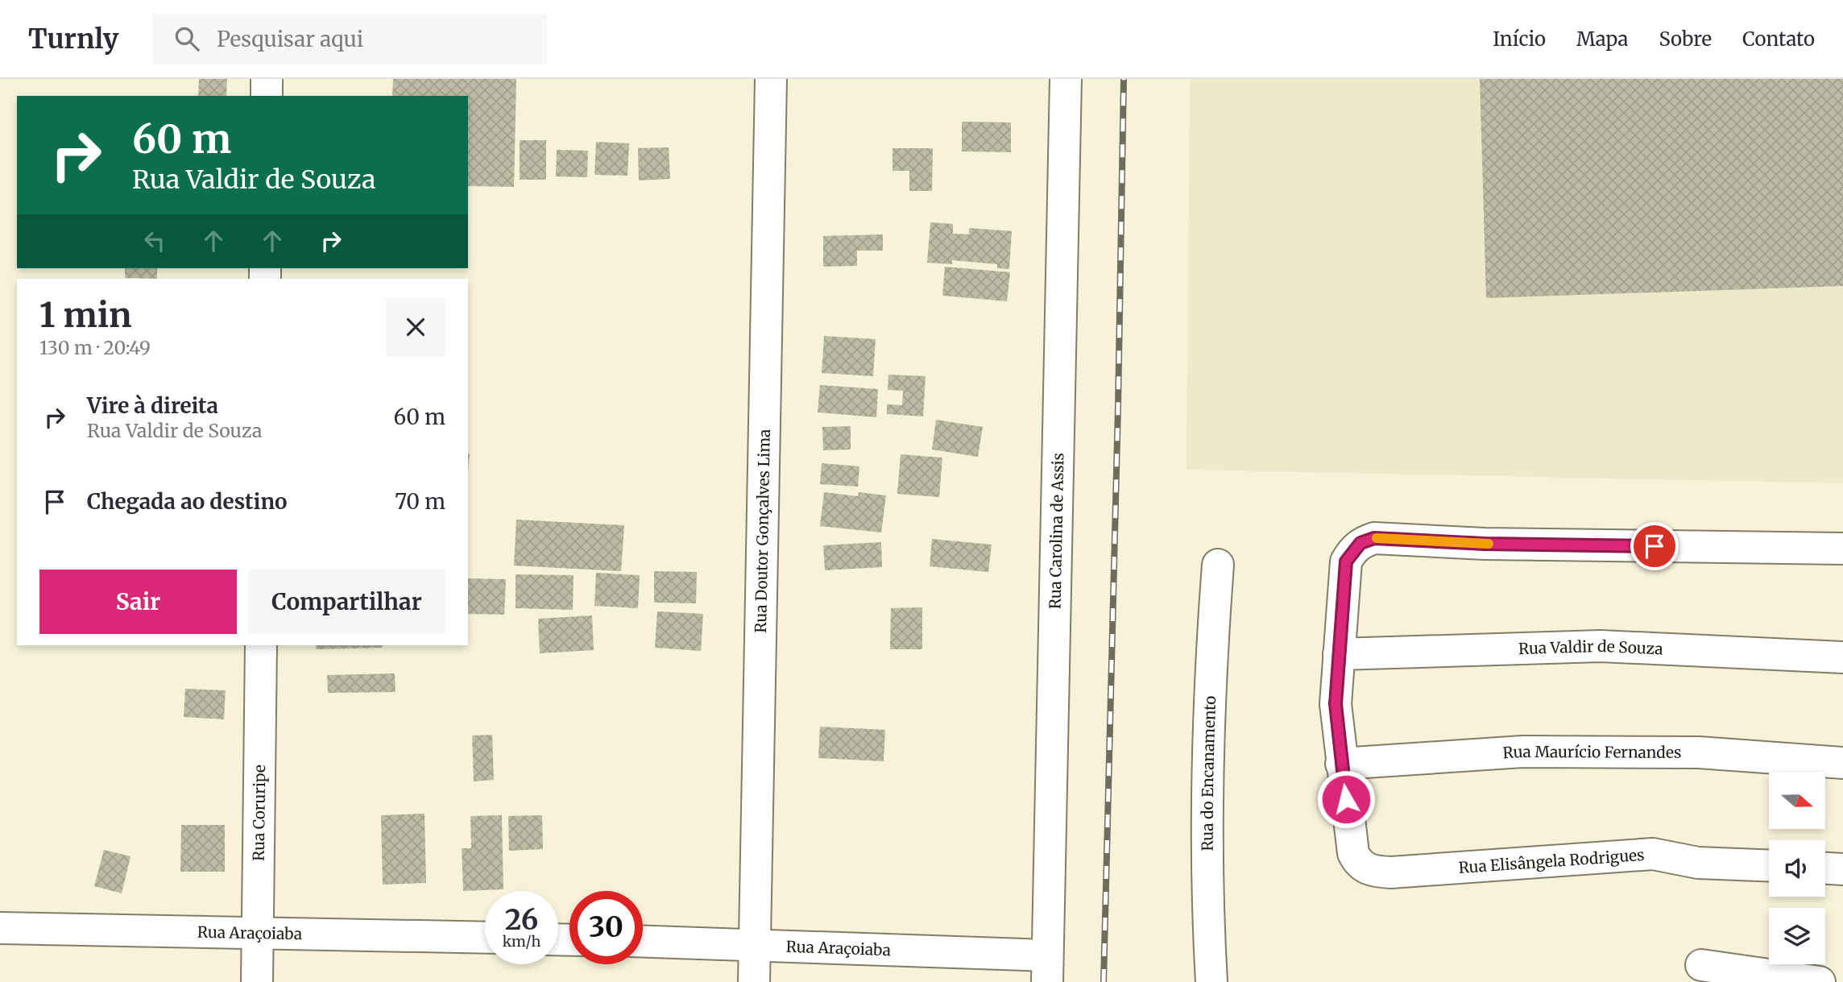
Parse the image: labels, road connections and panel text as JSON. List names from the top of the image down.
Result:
{
  "streets": {
    "street": [
      "Rua Carolina de Assis",
      "Rua Doutor Gonçalves Lima",
      "Rua Valdir de Souza",
      "Rua Maurício Fernandes",
      "Rua do Encanamento",
      "Rua Coruripe",
      "Rua Elisângela Rodrigues",
      "Rua Araçoiaba"
    ]
  },
  "crossings": [
    ["Rua Carolina de Assis", "Rua Araçoiaba"],
    ["Rua Doutor Gonçalves Lima", "Rua Araçoiaba"],
    ["Rua Maurício Fernandes", "Rua Elisângela Rodrigues"],
    ["Rua Coruripe", "Rua Araçoiaba"]
  ],
  "north": "right",
  "page": {
    "header": "Turnly",
    "search": "Pesquisar aqui",
    "nav": [
      "Início",
      "Mapa",
      "Sobre",
      "Contato"
    ],
    "turn": ["60 m", "Rua Valdir de Souza"],
    "heading": ["1 min", "130 m · 20:49"],
    "list": [
      {
        "name": "Vire à direita",
        "note": "Rua Valdir de Souza",
        "value": "60 m"
      },
      {
        "name": "Chegada ao destino",
        "value": "70 m"
      }
    ],
    "buttons": ["Sair", "Compartilhar"],
    "speed": "26 km/h",
    "limit": "30"
  }
}
